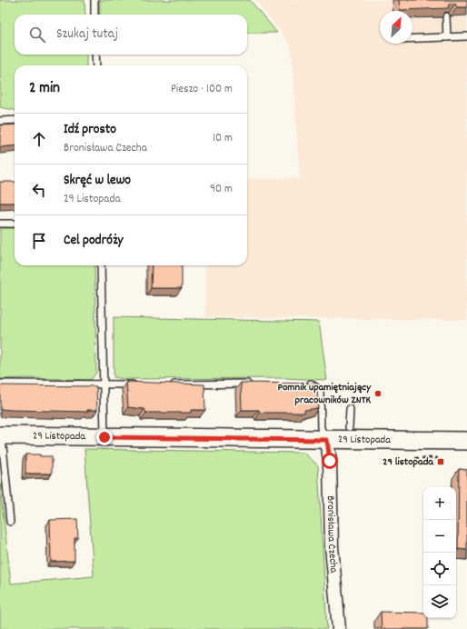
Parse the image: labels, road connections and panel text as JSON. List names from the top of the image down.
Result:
{
  "streets": {
    "street": ["29 Listopada", "Bronisława Czecha"]
  },
  "crossings": [
    ["29 Listopada", "Bronisława Czecha"]
  ],
  "places": {
    "other": ["Pomnik upamiętniający pracowników ZNTK"],
    "transit": ["29 listopada"]
  },
  "north": "top right",
  "page": {
    "search": "Szukaj tutaj",
    "heading": ["2 min", "Pieszo · 100 m"],
    "list": [
      ["Idź prosto", "Bronisława Czecha", "10 m"],
      ["Skręć w lewo", "29 Listopada", "90 m"],
      "Cel podróży"
    ],
    "map_buttons": ["+", "−"]
  }
}
